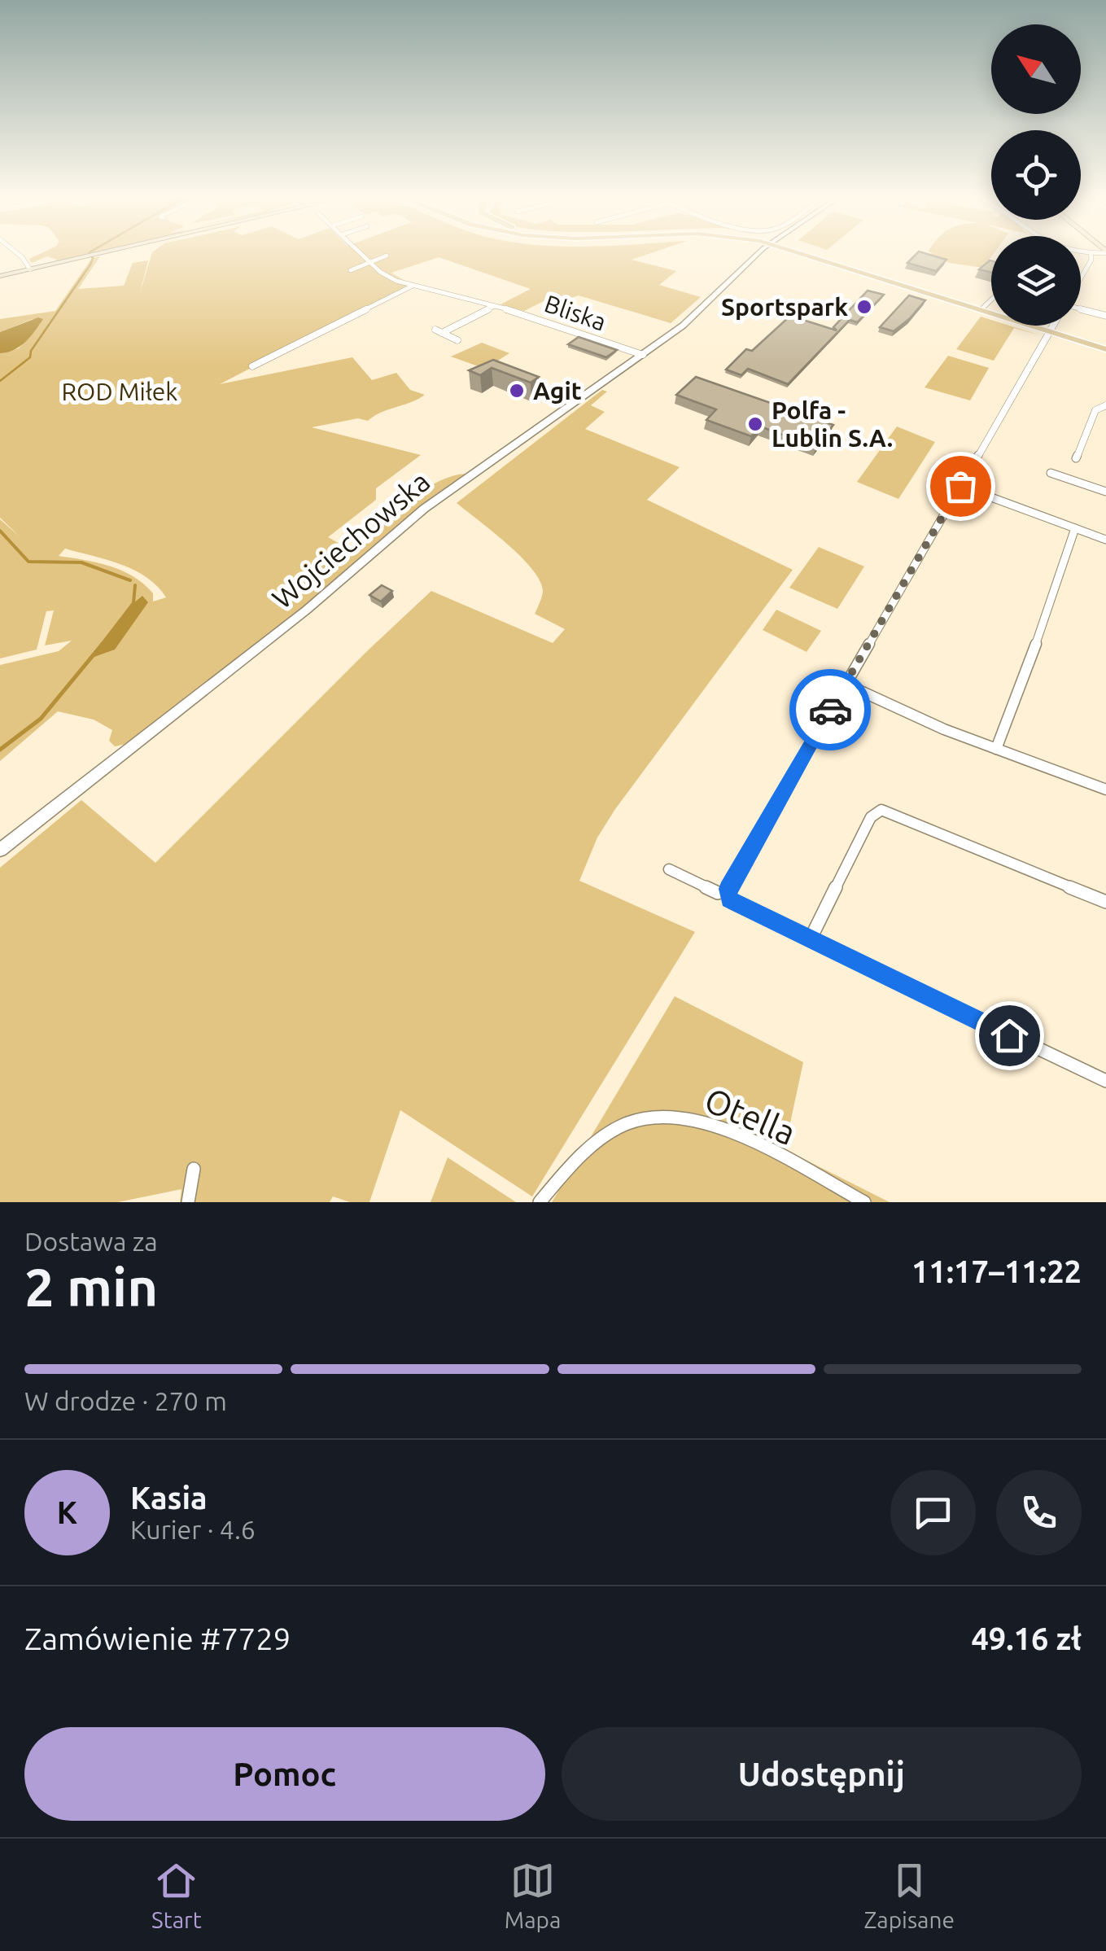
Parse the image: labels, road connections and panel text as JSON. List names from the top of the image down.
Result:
{
  "streets": {
    "street": ["Bliska", "Wojciechowska", "Otella"]
  },
  "crossings": [
    ["Bliska", "Wojciechowska"]
  ],
  "parks": ["ROD Miłek"],
  "places": ["Sportspark", "Agit", "Polfa - Lublin S.A."],
  "north": "top left",
  "page": {
    "heading": ["2 min", "Dostawa za", "11:17–11:22"],
    "panel": [
      "Kasia",
      "Kurier · 4.6",
      "Zamówienie #7729",
      "49.16 zł"
    ],
    "bar": "W drodze · 270 m",
    "round": "K",
    "buttons": ["Pomoc", "Udostępnij"],
    "tabs": ["Start", "Mapa", "Zapisane"]
  }
}
